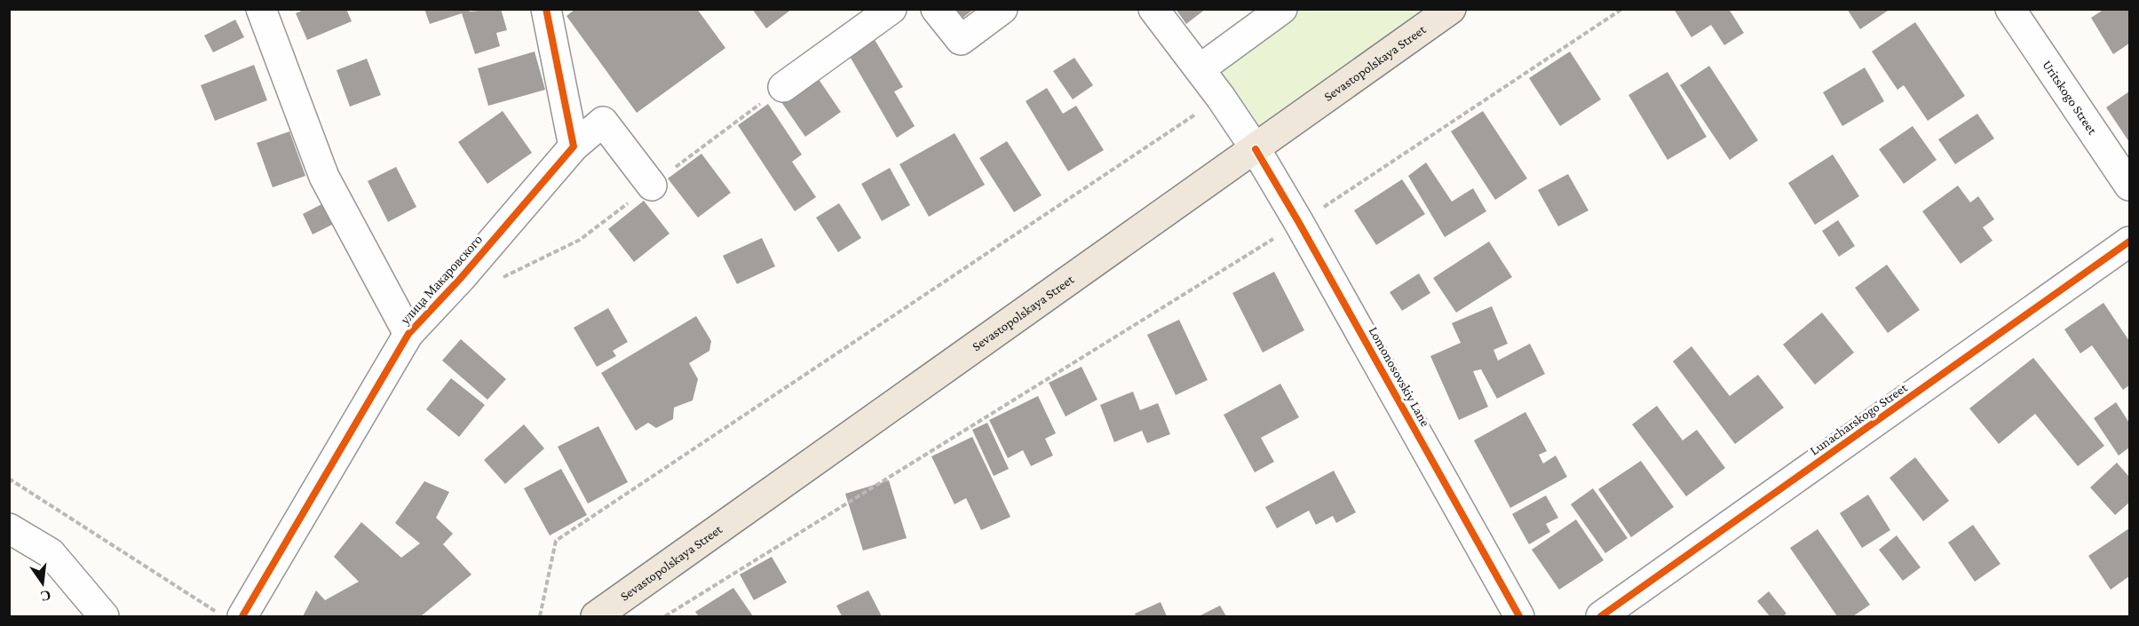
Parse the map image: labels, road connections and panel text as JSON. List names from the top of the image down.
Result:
{
  "streets": {
    "main road": ["Sevastopolskaya Street"],
    "street": [
      "Uritskogo Street",
      "улица Макаровского",
      "Lomonosovskiy Lane",
      "Lunacharskogo Street"
    ]
  },
  "crossings": [
    ["Sevastopolskaya Street", "Lomonosovskiy Lane"]
  ],
  "north": "bottom"
}
